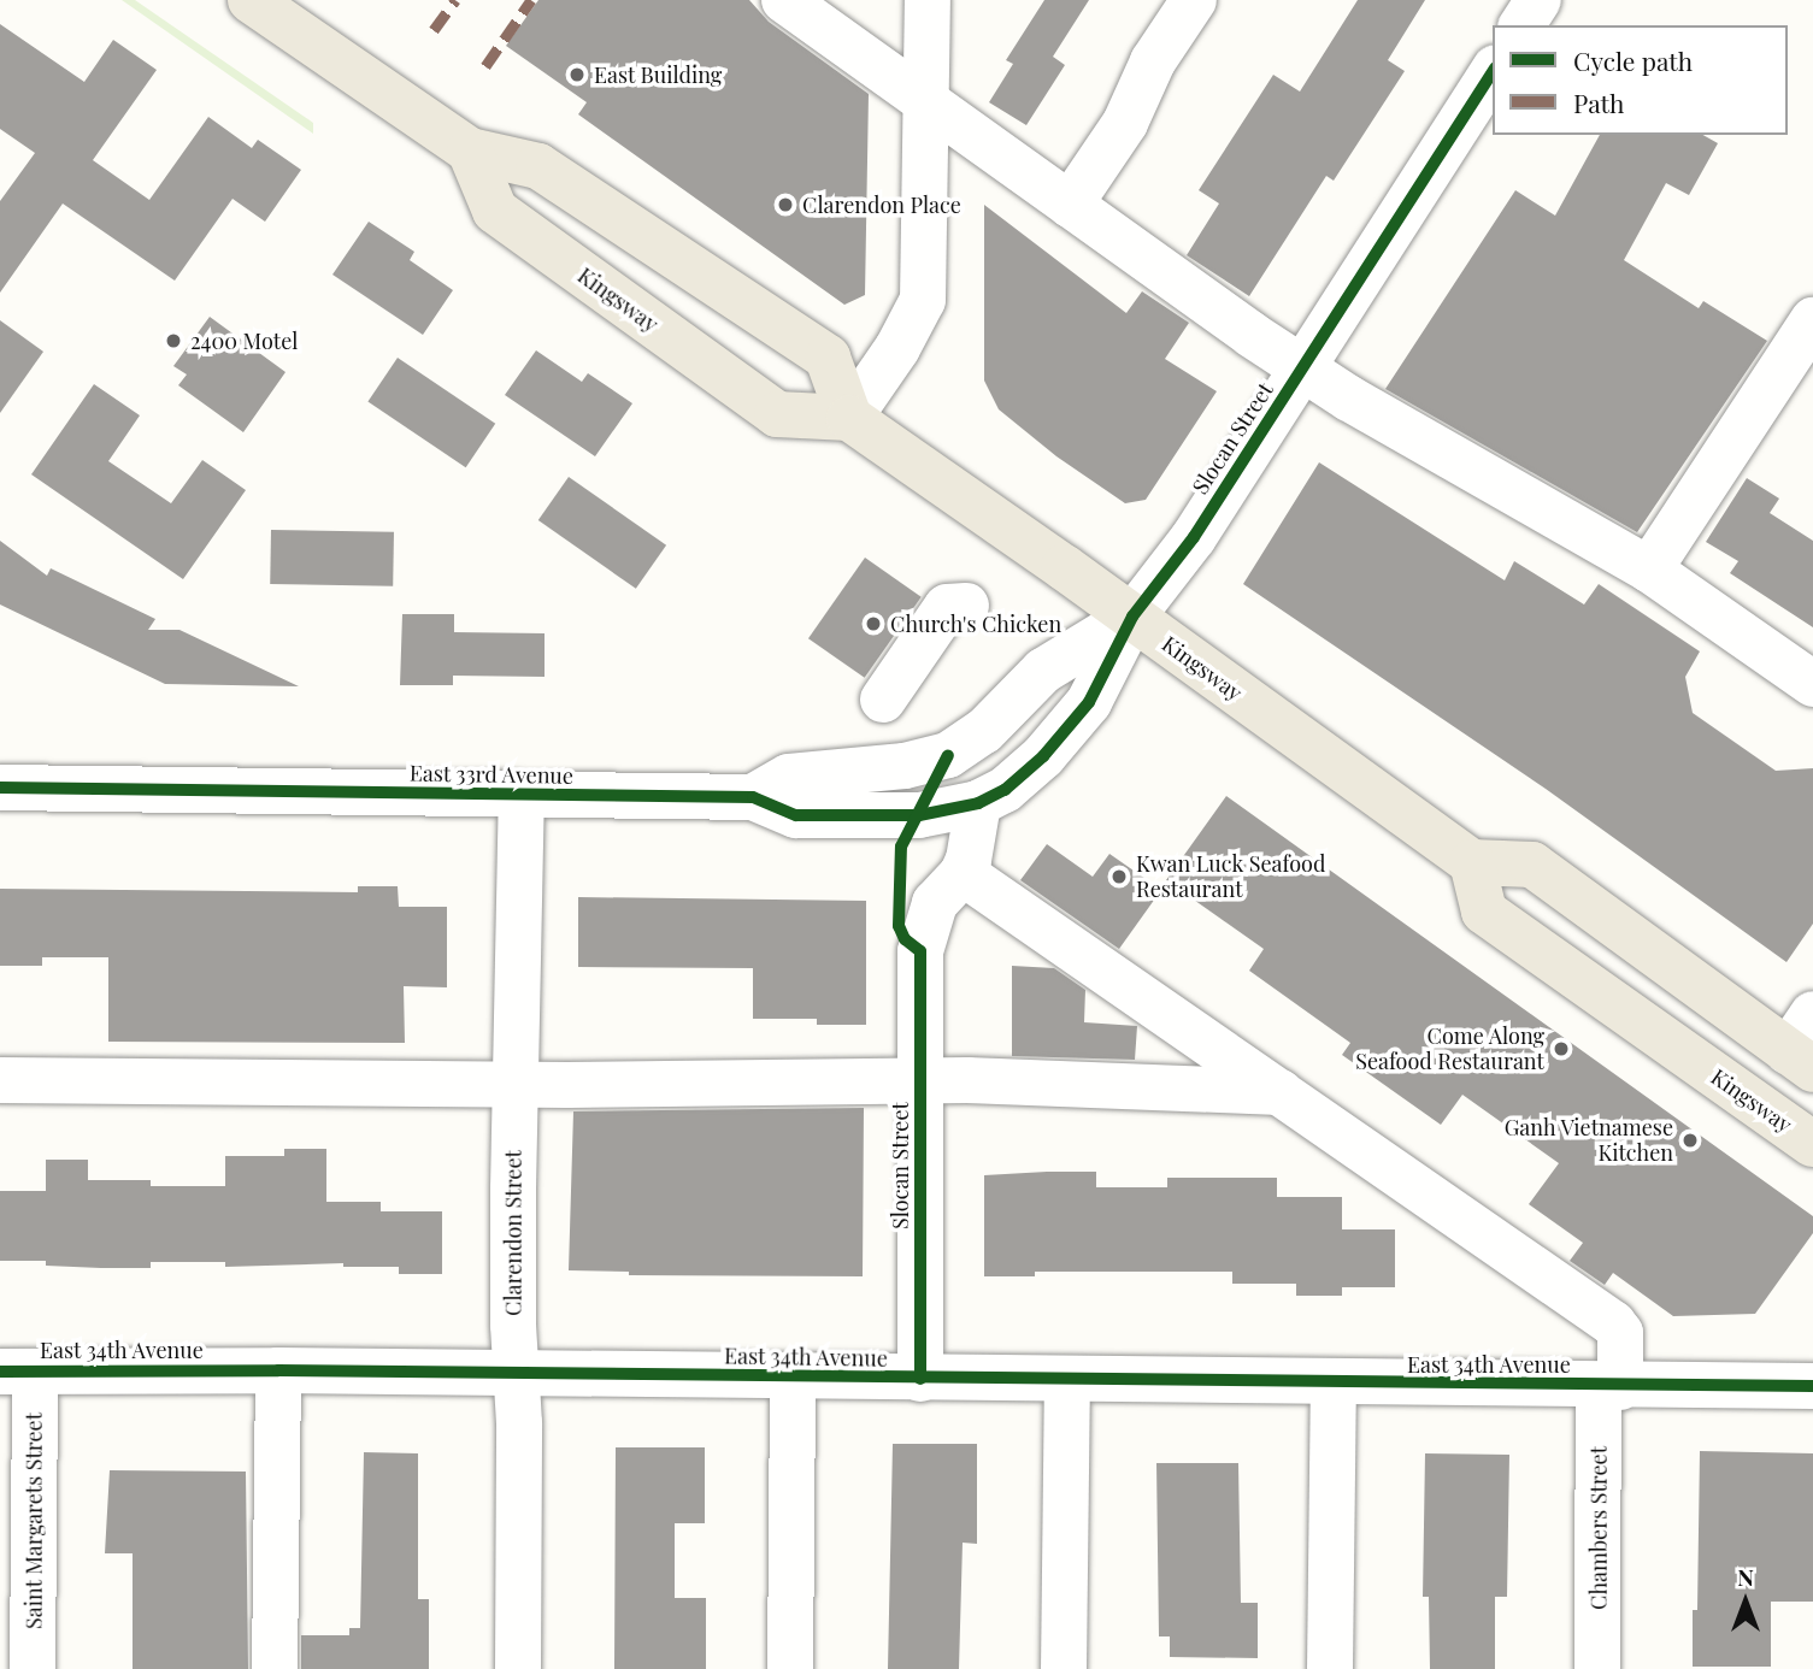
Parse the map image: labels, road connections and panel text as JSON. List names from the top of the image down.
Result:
{
  "streets": {
    "main road": ["Kingsway"],
    "street": [
      "Slocan Street",
      "East 33rd Avenue",
      "Clarendon Street",
      "East 34th Avenue",
      "Saint Margarets Street",
      "Chambers Street"
    ]
  },
  "crossings": [
    ["Kingsway", "Slocan Street"],
    ["Slocan Street", "East 33rd Avenue"],
    ["Slocan Street", "East 34th Avenue"],
    ["Slocan Street", "Chambers Street"],
    ["East 33rd Avenue", "Clarendon Street"],
    ["Clarendon Street", "East 34th Avenue"],
    ["East 34th Avenue", "Saint Margarets Street"],
    ["East 34th Avenue", "Chambers Street"]
  ],
  "places": [
    "East Building",
    "Clarendon Place",
    "2400 Motel",
    "Church's Chicken",
    "Kwan Luck Seafood Restaurant",
    "Come Along Seafood Restaurant",
    "Ganh Vietnamese Kitchen"
  ],
  "legend": ["Cycle path", "Path"],
  "north": "top"
}
